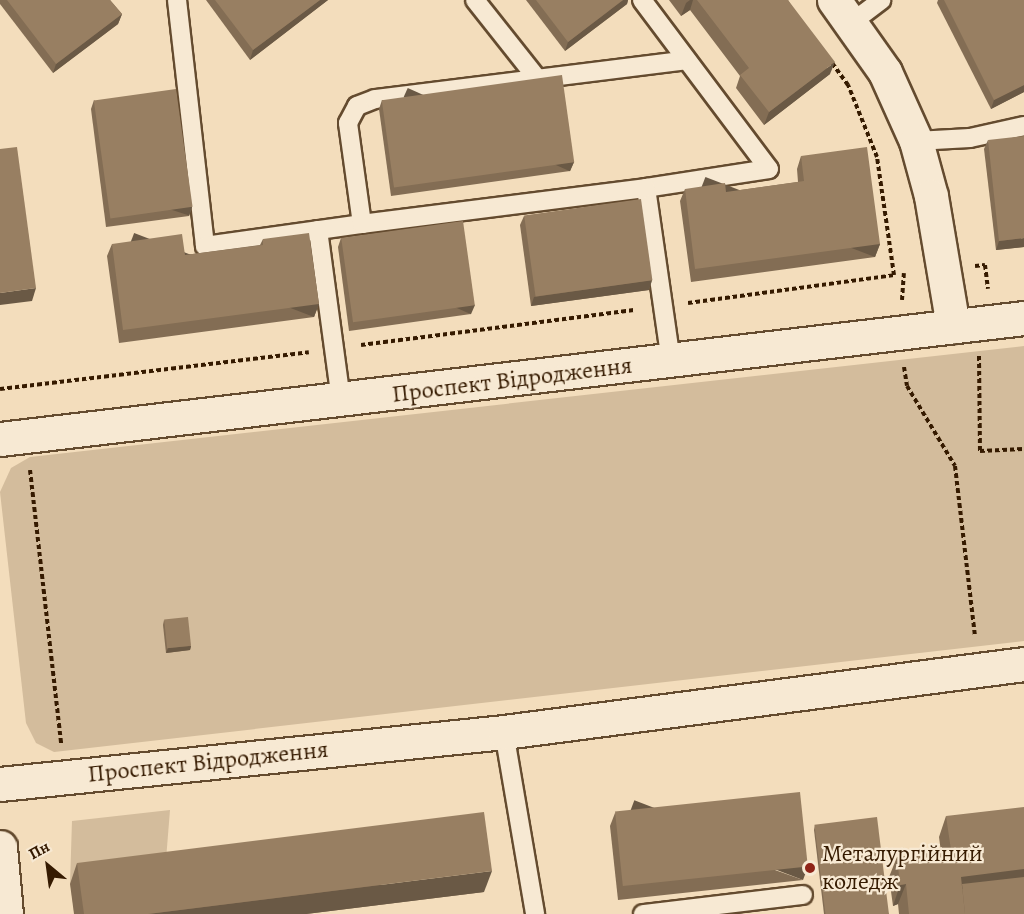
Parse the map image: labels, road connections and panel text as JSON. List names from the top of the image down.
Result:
{
  "streets": {
    "main road": ["Проспект Відродження"]
  },
  "places": ["Металургійний коледж"],
  "north": "top left"
}
